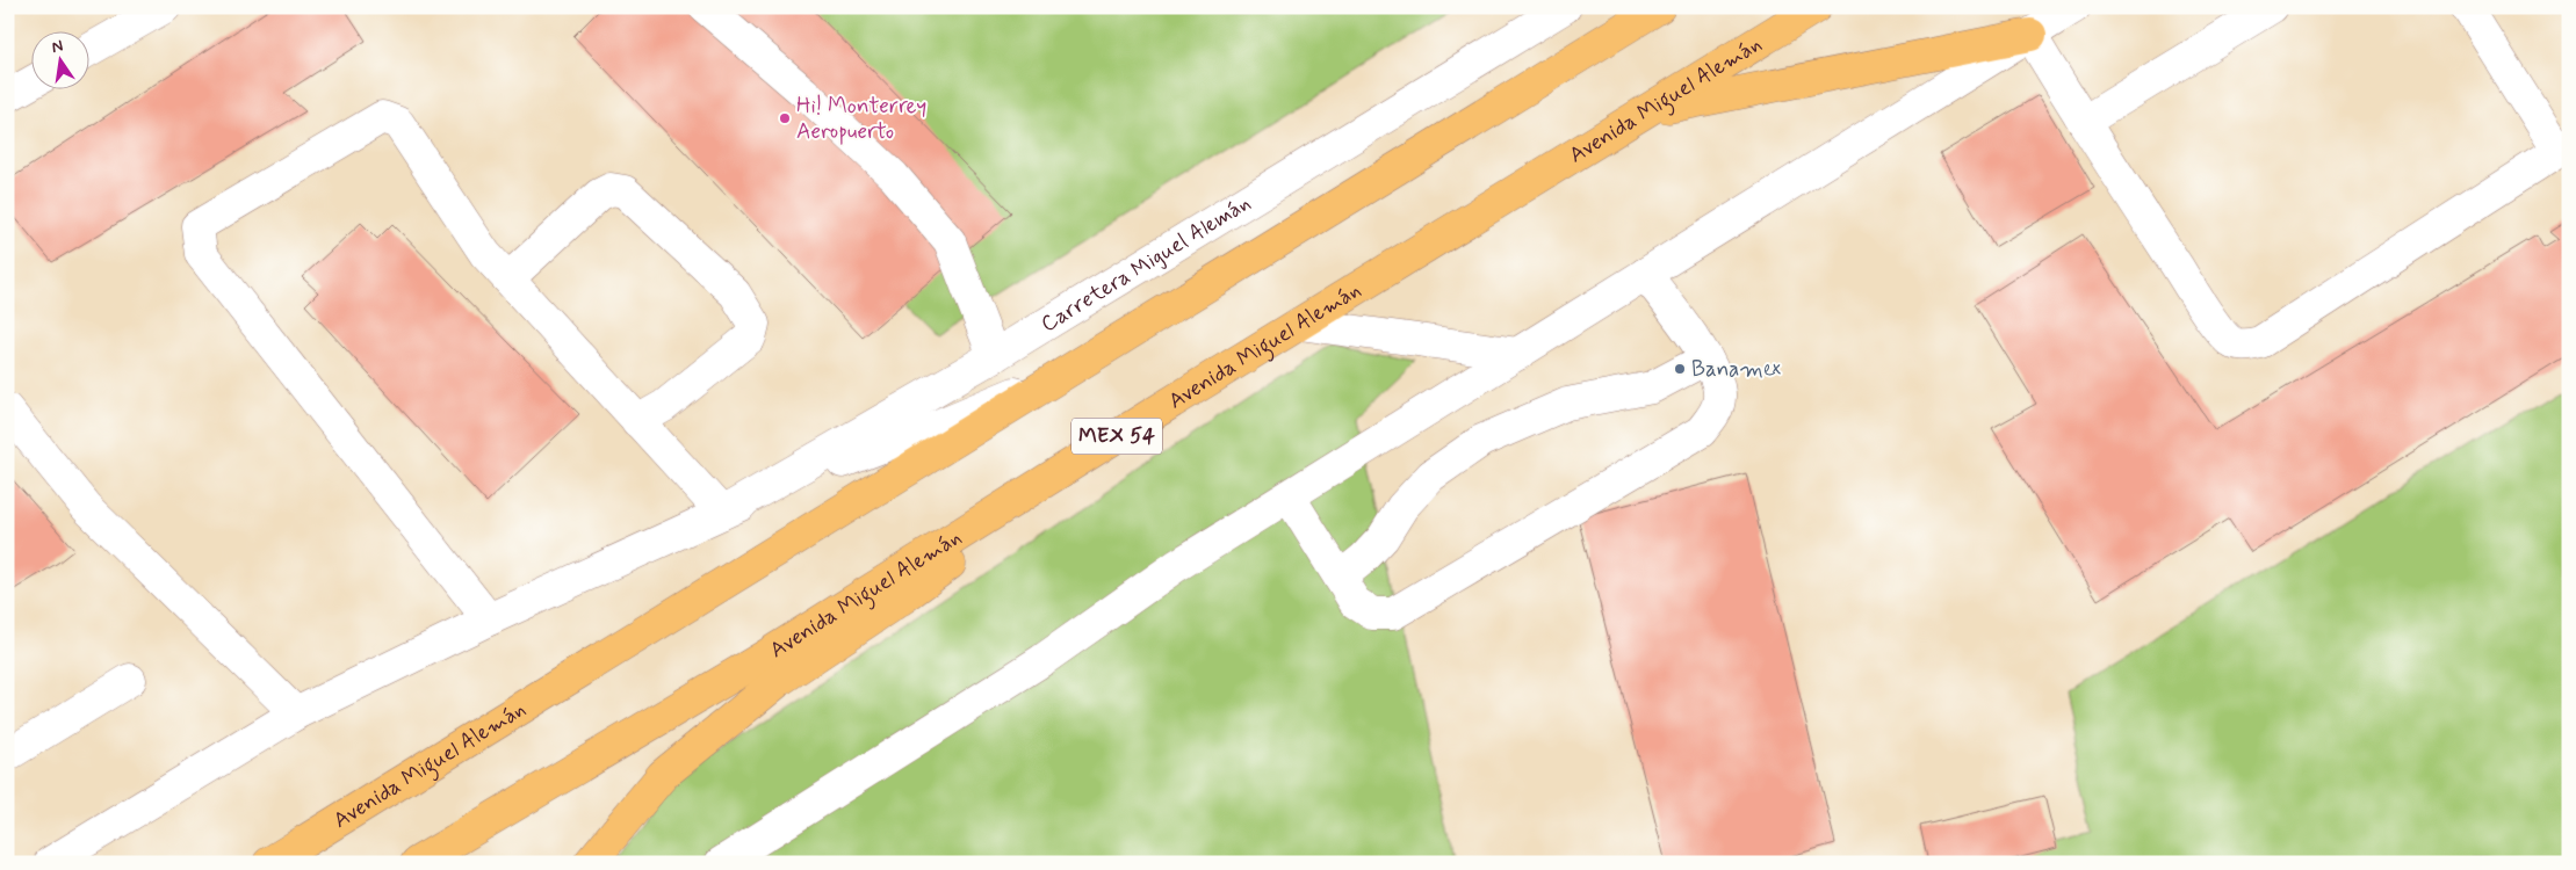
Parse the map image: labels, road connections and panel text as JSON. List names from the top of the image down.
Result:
{
  "streets": {
    "highway": ["Avenida Miguel Alemán", "MEX 54"],
    "street": ["Carretera Miguel Alemán"]
  },
  "places": ["Hi! Monterrey Aeropuerto", "Banamex"],
  "north": "top"
}
